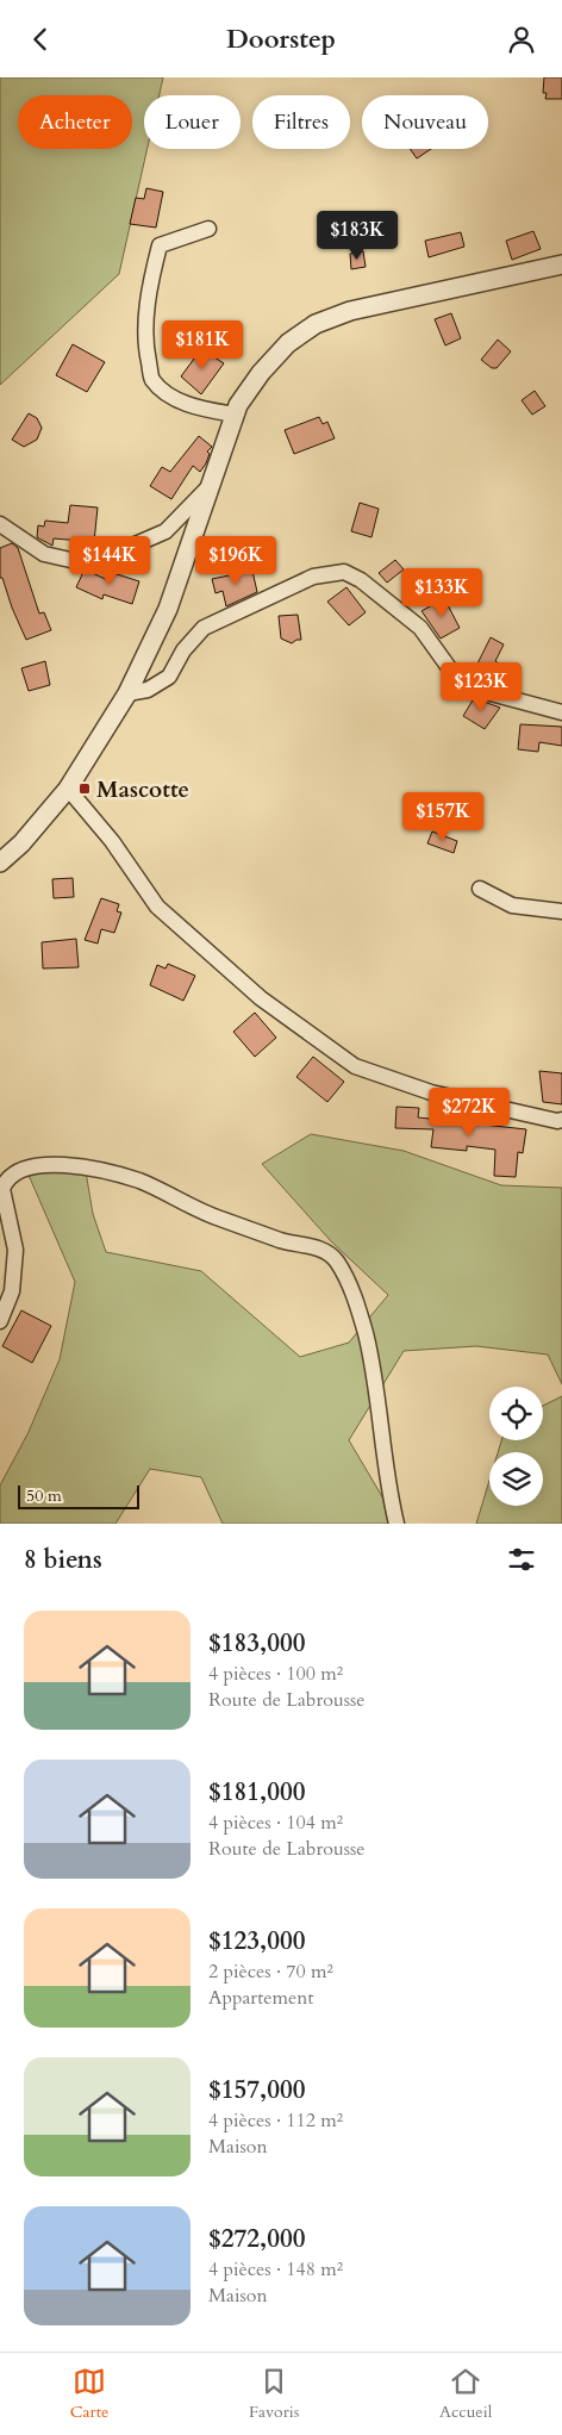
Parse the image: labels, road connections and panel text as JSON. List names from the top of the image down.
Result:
{
  "places": {
    "transit": ["Mascotte"]
  },
  "scale_bar": "50 m",
  "page": {
    "header": "Doorstep",
    "chip": [
      "Acheter",
      "Louer",
      "Filtres",
      "Nouveau"
    ],
    "price": [
      "$183K",
      "$181K",
      "$144K",
      "$196K",
      "$133K",
      "$123K",
      "$157K",
      "$272K"
    ],
    "scale": "50 m",
    "heading": "8 biens",
    "list": [
      {
        "name": "$183,000",
        "note": "4 pièces · 100 m² · Route de Labrousse"
      },
      {
        "name": "$181,000",
        "note": "4 pièces · 104 m² · Route de Labrousse"
      },
      {
        "name": "$123,000",
        "note": "2 pièces · 70 m² · Appartement"
      },
      {
        "name": "$157,000",
        "note": "4 pièces · 112 m² · Maison"
      },
      {
        "name": "$272,000",
        "note": "4 pièces · 148 m² · Maison"
      }
    ],
    "tabs": ["Carte", "Favoris", "Accueil"]
  }
}
